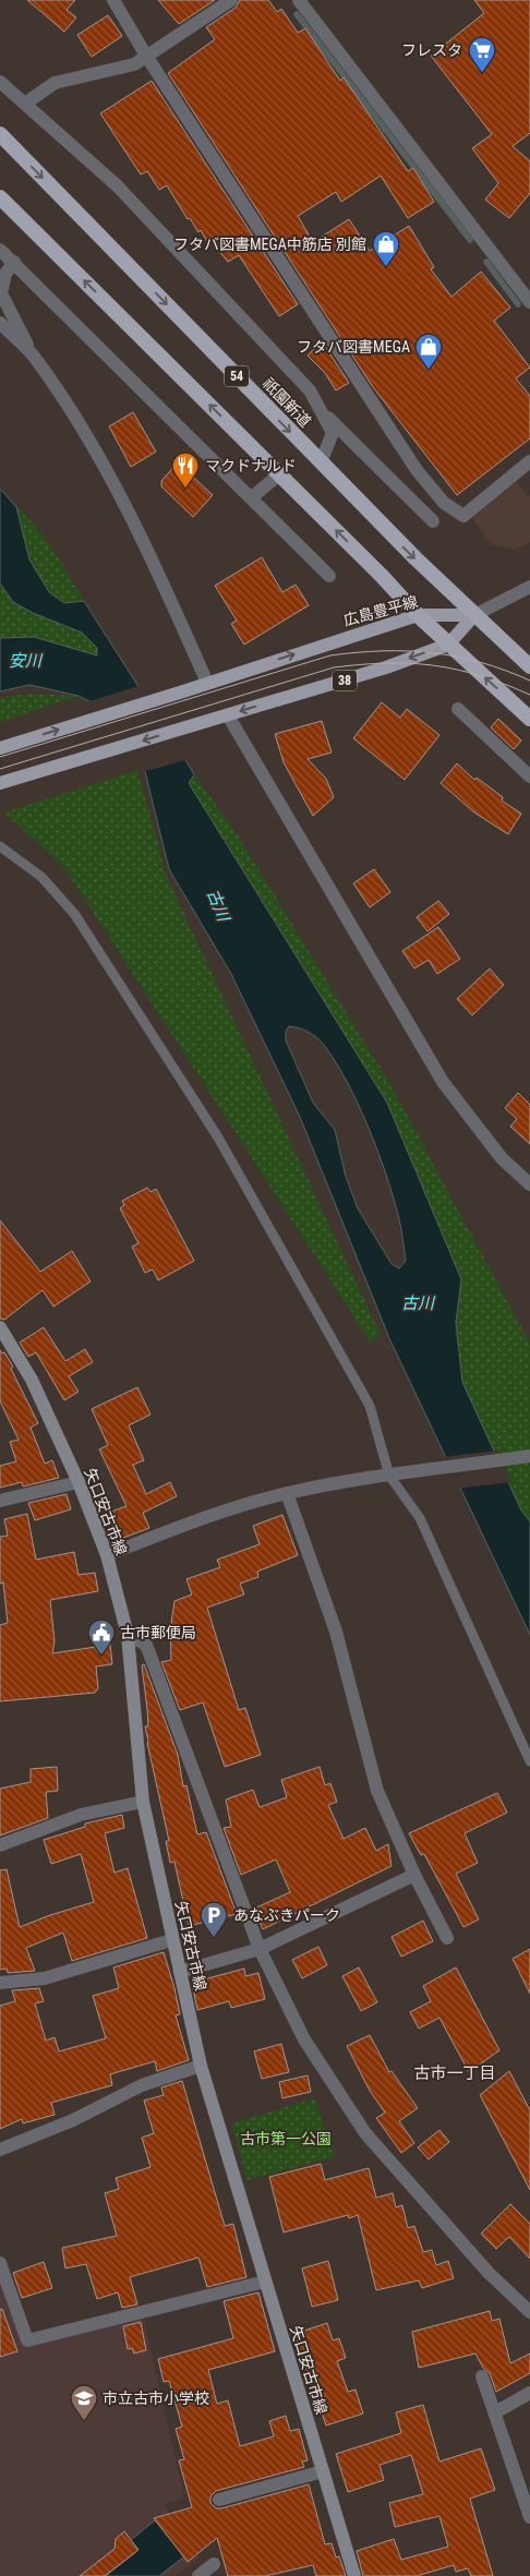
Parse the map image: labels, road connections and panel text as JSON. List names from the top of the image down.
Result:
{
  "streets": {
    "highway": ["54", "祇園新道"],
    "main road": ["広島豊平線", "38", "矢口安古市線"]
  },
  "crossings": [
    ["祇園新道", "広島豊平線"],
    ["祇園新道", "38"],
    ["広島豊平線", "38"]
  ],
  "districts": ["古市一丁目"],
  "water": ["安川", "古川"],
  "parks": ["古市第一公園"],
  "places": {
    "supermarket": ["フレスタ"],
    "shop": ["フタバ図書MEGA中筋店 別館", "フタバ図書MEGA"],
    "restaurant": ["マクドナルド"],
    "public building": ["古市郵便局"],
    "parking": ["あなぶきパーク"],
    "school or university": ["市立古市小学校"]
  }
}
